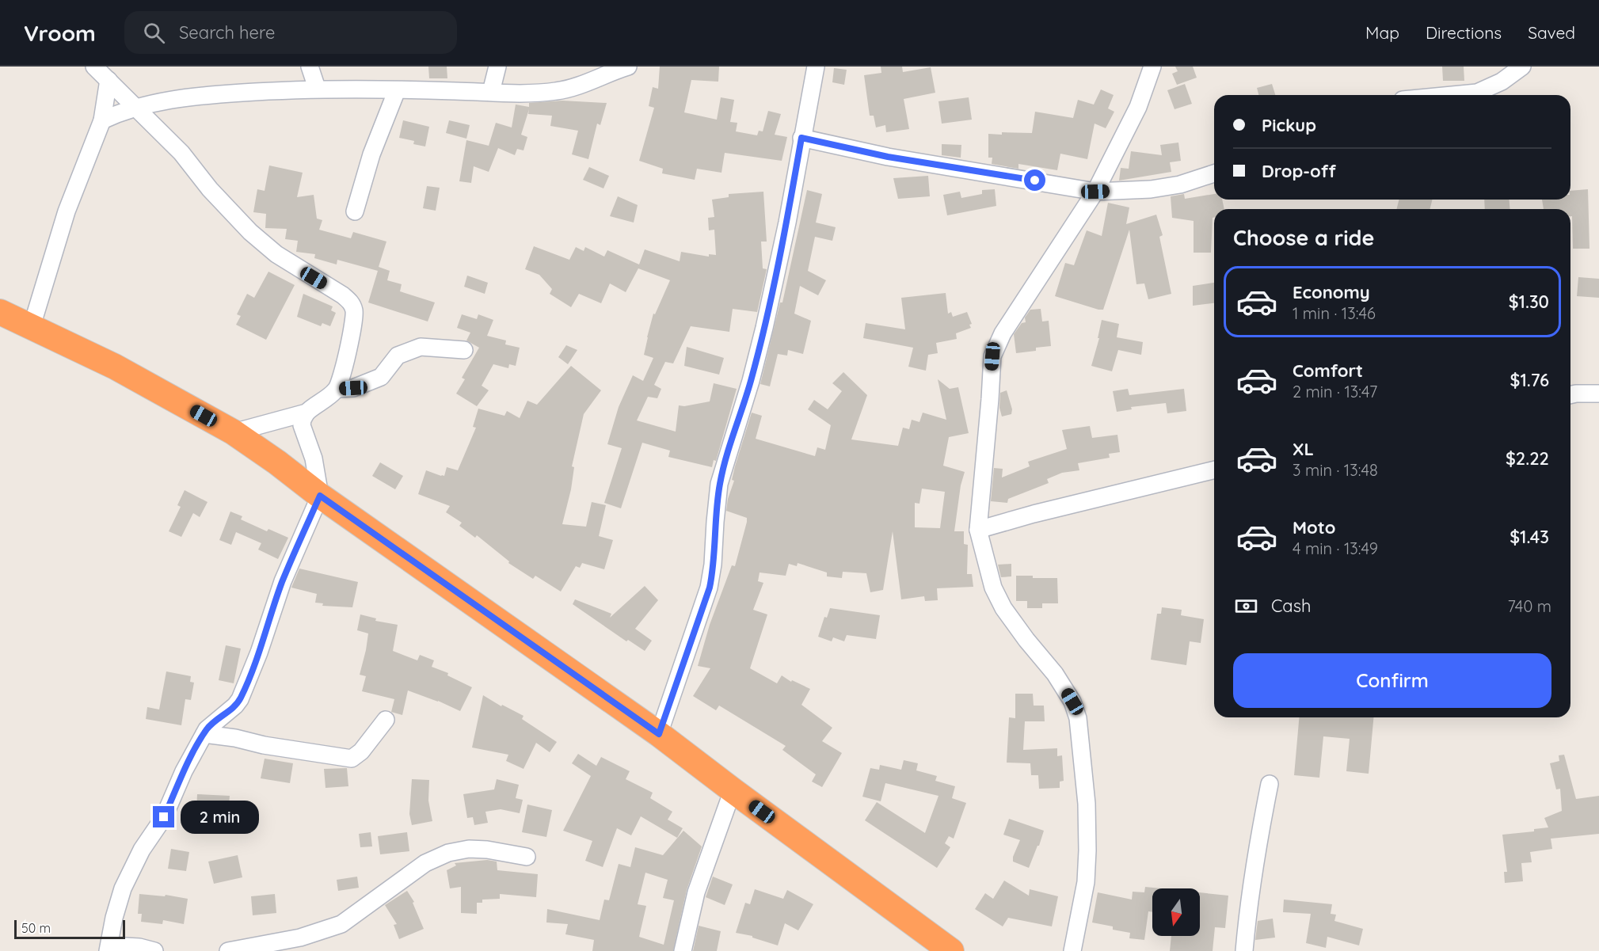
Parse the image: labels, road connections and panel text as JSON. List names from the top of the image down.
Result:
{
  "scale_bar": "50 m",
  "north": "bottom",
  "page": {
    "header": "Vroom",
    "search": "Search here",
    "nav": ["Map", "Directions", "Saved"],
    "banner": ["Pickup", "Drop-off"],
    "heading": "Choose a ride",
    "list": [
      {
        "name": "Economy",
        "note": "1 min · 13:46",
        "value": "$1.30"
      },
      {
        "name": "Comfort",
        "note": "2 min · 13:47",
        "value": "$1.76"
      },
      {
        "name": "XL",
        "note": "3 min · 13:48",
        "value": "$2.22"
      },
      {
        "name": "Moto",
        "note": "4 min · 13:49",
        "value": "$1.43"
      }
    ],
    "pay": ["Cash", "740 m"],
    "buttons": "Confirm",
    "bubble": "2 min",
    "scale": "50 m"
  }
}
